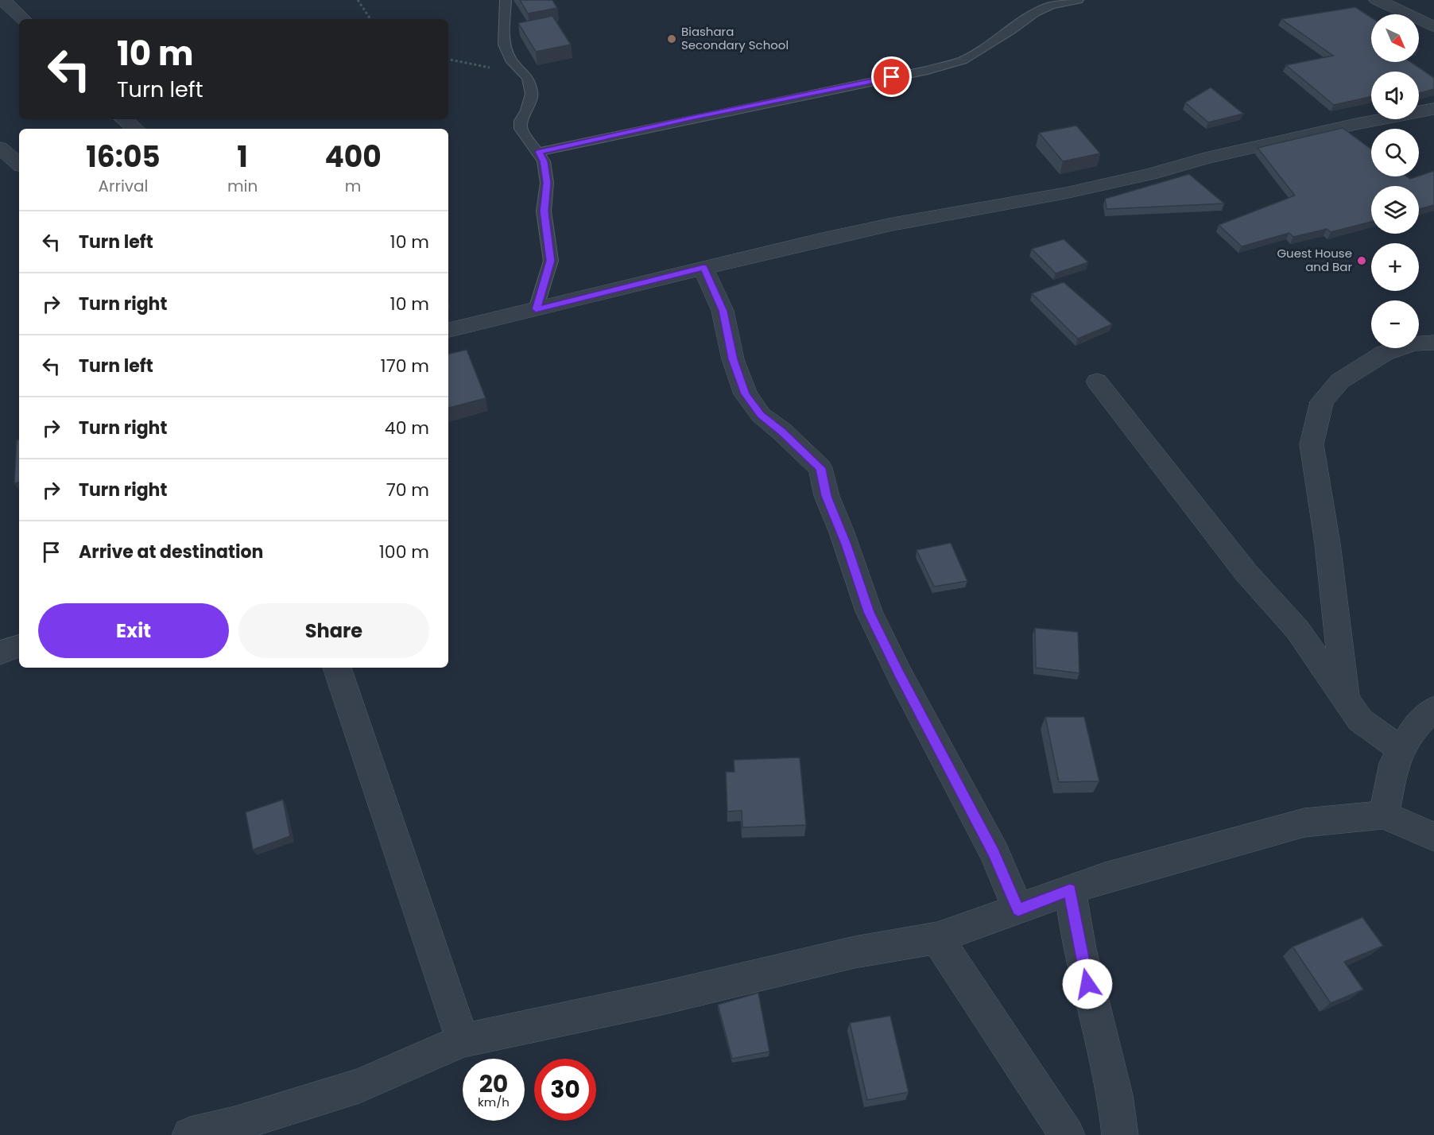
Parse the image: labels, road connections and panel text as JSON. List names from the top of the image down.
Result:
{
  "places": ["Biashara Secondary School", "Guest House and Bar"],
  "north": "bottom right",
  "page": {
    "map_buttons": ["+", "−"],
    "turn": ["10 m", "Turn left"],
    "eta": [
      "16:05",
      "Arrival",
      "1",
      "min",
      "400",
      "m"
    ],
    "list": [
      {
        "name": "Turn left",
        "value": "10 m"
      },
      {
        "name": "Turn right",
        "value": "10 m"
      },
      {
        "name": "Turn left",
        "value": "170 m"
      },
      {
        "name": "Turn right",
        "value": "40 m"
      },
      {
        "name": "Turn right",
        "value": "70 m"
      },
      {
        "name": "Arrive at destination",
        "value": "100 m"
      }
    ],
    "buttons": ["Exit", "Share"],
    "speed": "20 km/h",
    "limit": "30"
  }
}
